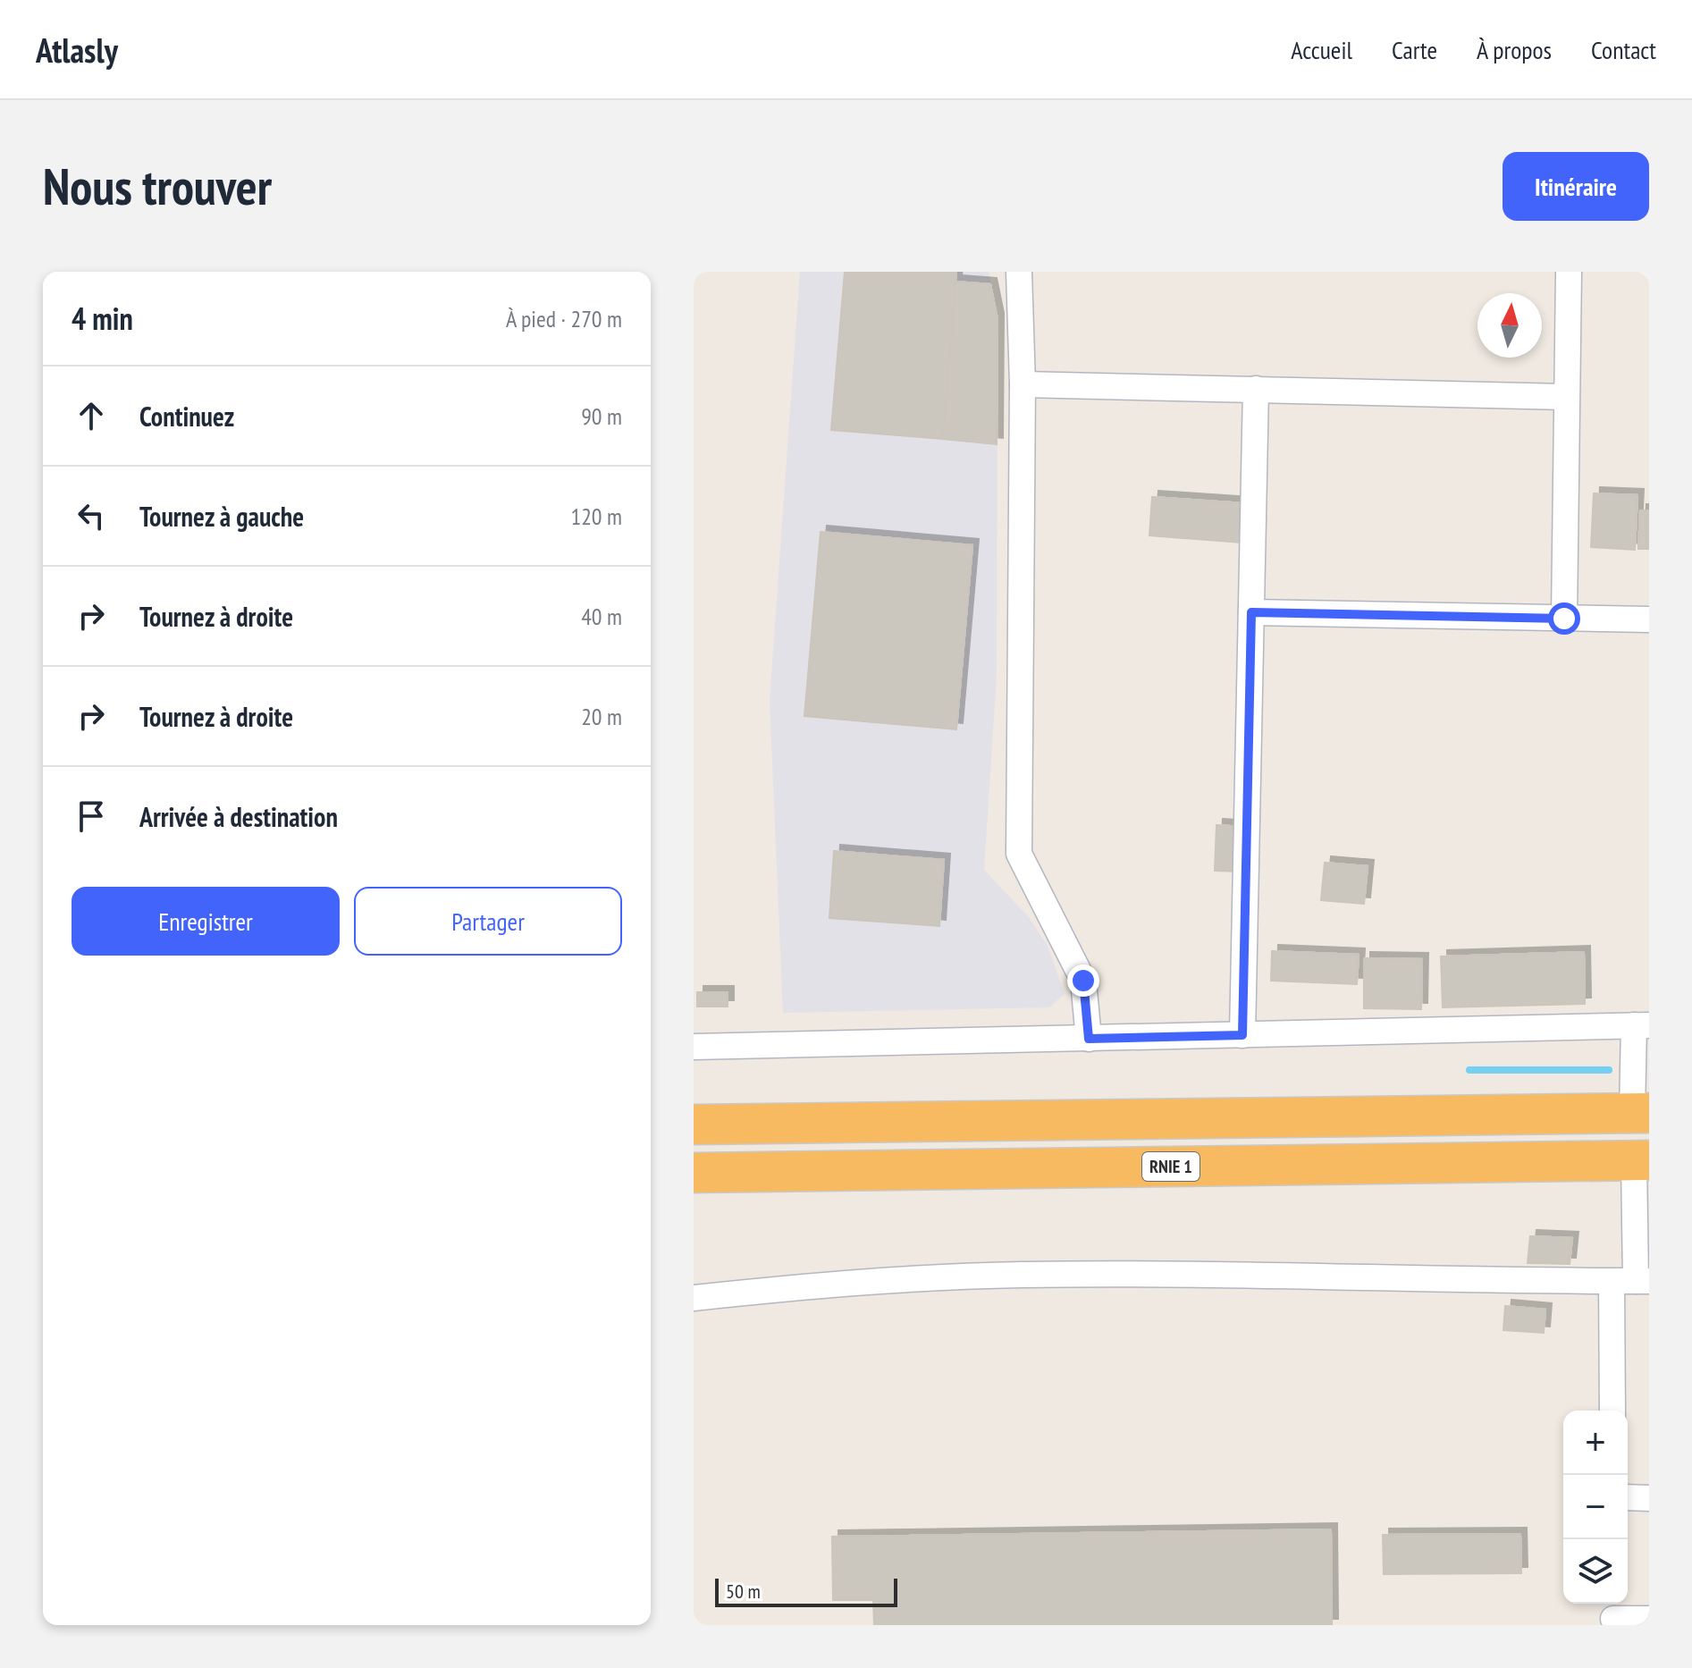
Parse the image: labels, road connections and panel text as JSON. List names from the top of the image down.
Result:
{
  "streets": {
    "highway": ["RNIE 1"]
  },
  "scale_bar": "50 m",
  "north": "top",
  "page": {
    "header": "Atlasly",
    "nav": [
      "Accueil",
      "Carte",
      "À propos",
      "Contact"
    ],
    "buttons": [
      "Itinéraire",
      ["Enregistrer", "Partager"]
    ],
    "title": "Nous trouver",
    "heading": ["4 min", "À pied · 270 m"],
    "list": [
      ["Continuez", "90 m"],
      ["Tournez à gauche", "120 m"],
      ["Tournez à droite", "40 m"],
      ["Tournez à droite", "20 m"],
      "Arrivée à destination"
    ],
    "map_buttons": ["+", "−"],
    "scale": "50 m"
  }
}
